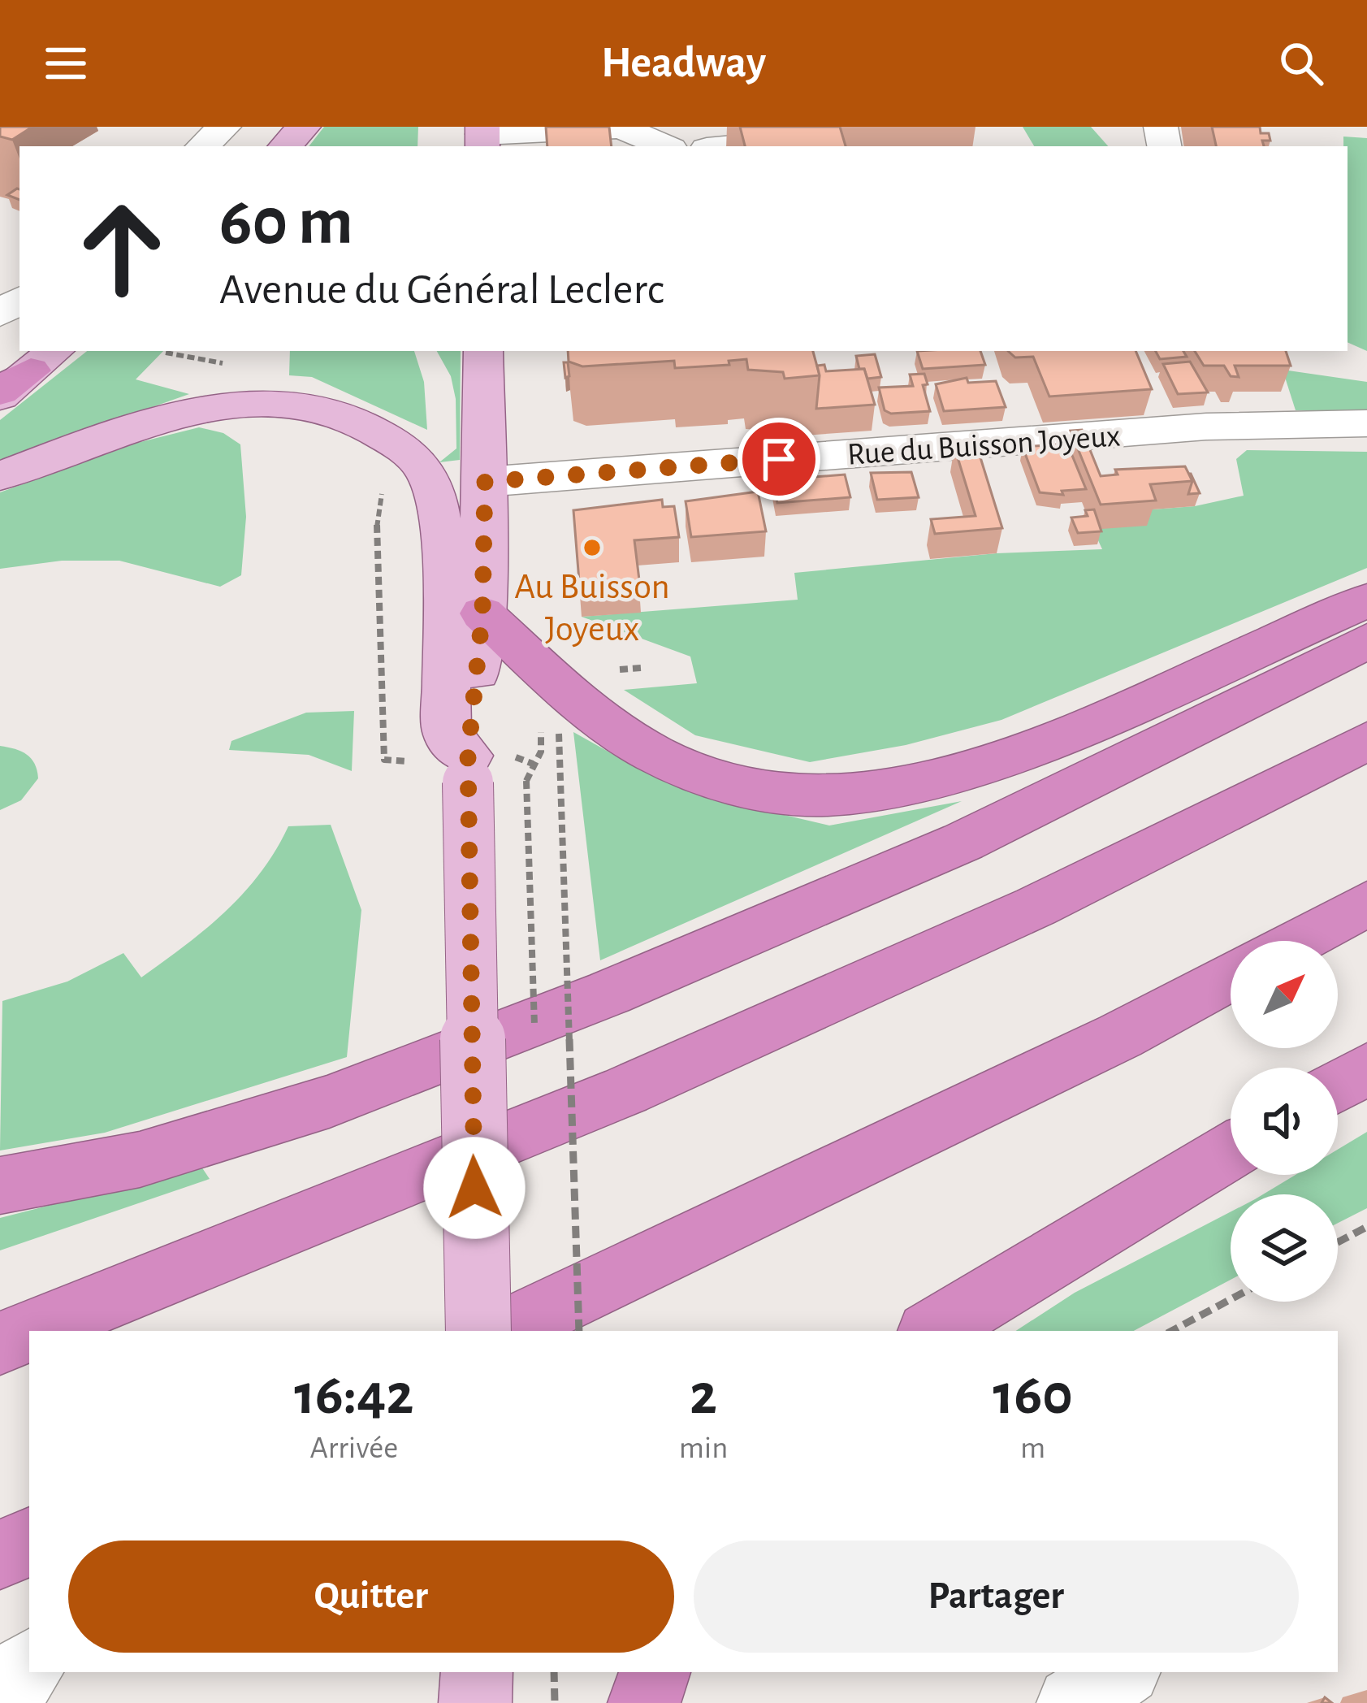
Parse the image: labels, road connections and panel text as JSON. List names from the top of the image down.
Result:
{
  "streets": {
    "street": ["Rue du Buisson Joyeux"]
  },
  "places": ["Au Buisson Joyeux"],
  "north": "top right",
  "page": {
    "header": "Headway",
    "turn": ["60 m", "Avenue du Général Leclerc"],
    "eta": [
      "16:42",
      "Arrivée",
      "2",
      "min",
      "160",
      "m"
    ],
    "buttons": ["Quitter", "Partager"]
  }
}
